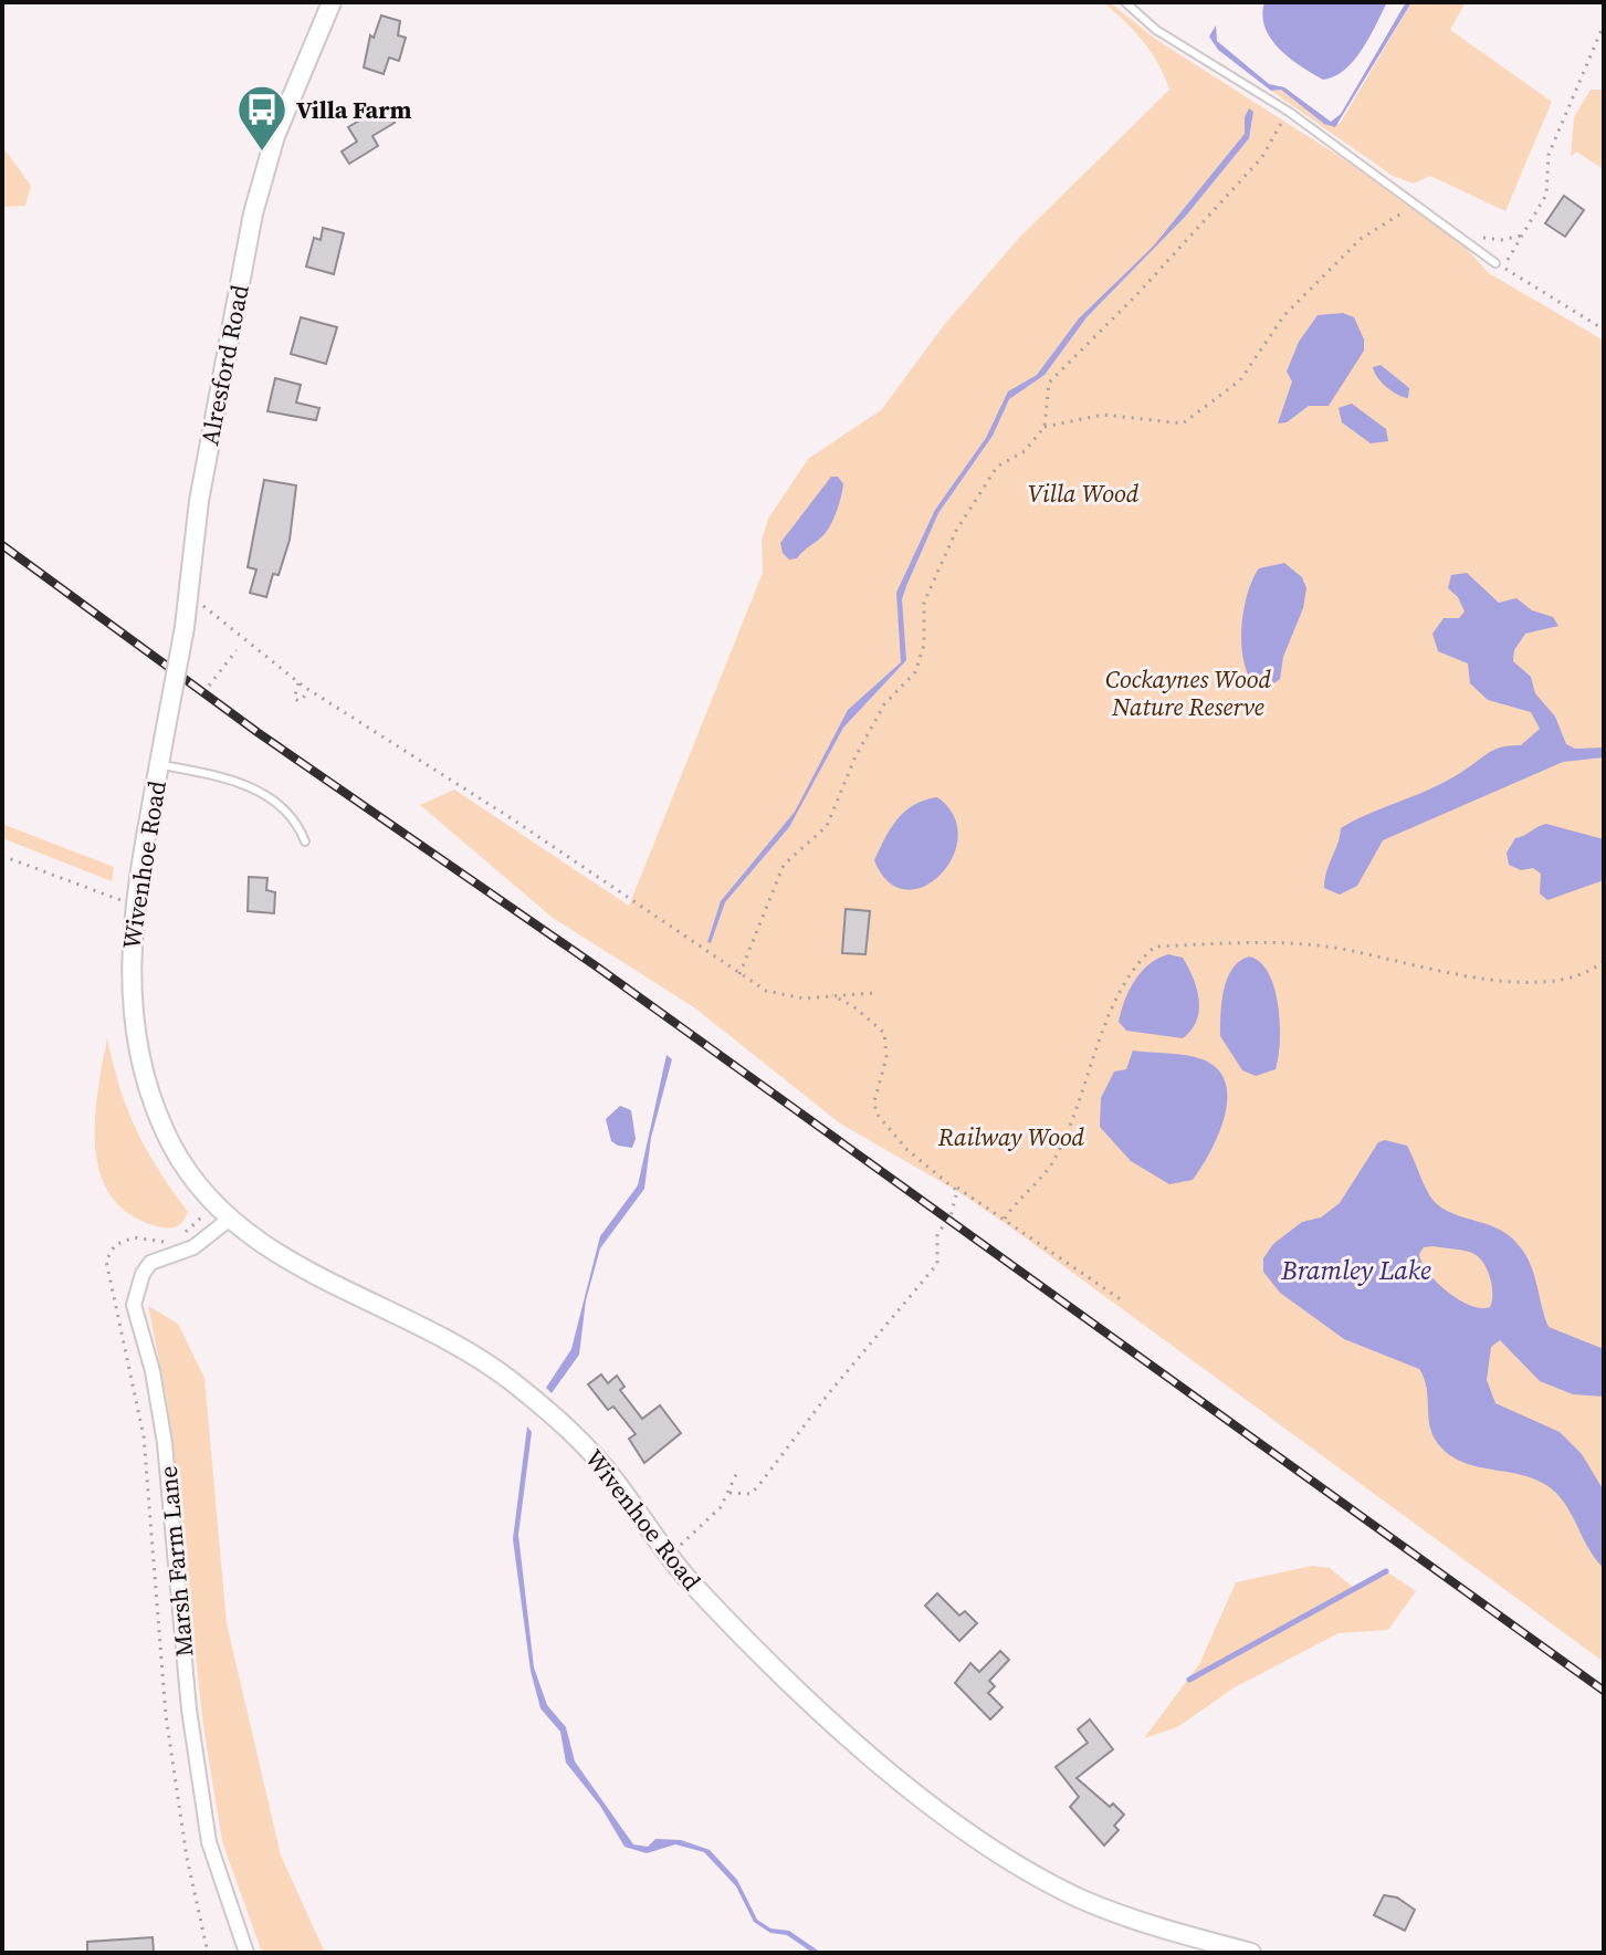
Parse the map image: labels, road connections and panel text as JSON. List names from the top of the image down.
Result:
{
  "streets": {
    "street": ["Alresford Road", "Wivenhoe Road", "Marsh Farm Lane"]
  },
  "crossings": [
    ["Alresford Road", "Wivenhoe Road"],
    ["Wivenhoe Road", "Marsh Farm Lane"]
  ],
  "water": ["Bramley Lake"],
  "parks": ["Villa Wood", "Cockaynes Wood Nature Reserve", "Railway Wood"],
  "places": {
    "bus stop": ["Villa Farm"]
  }
}
